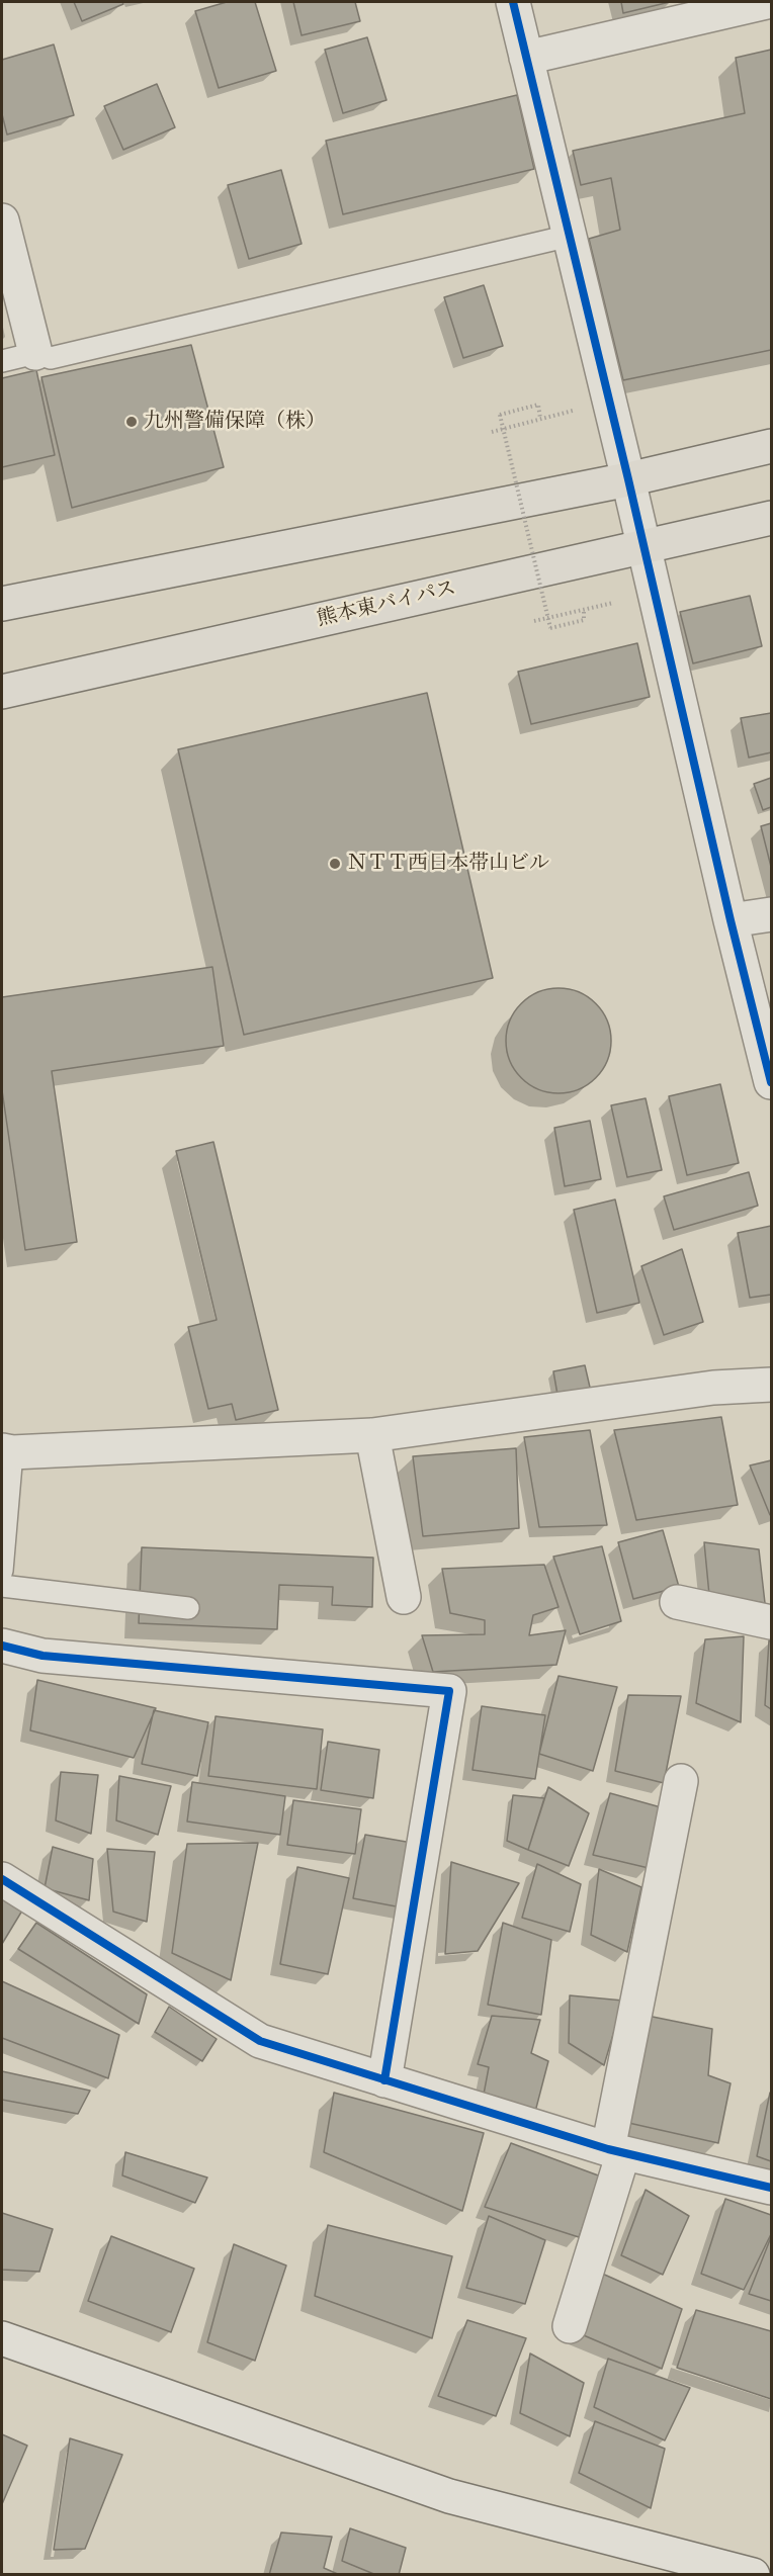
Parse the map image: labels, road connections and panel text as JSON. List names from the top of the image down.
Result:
{
  "streets": {
    "highway": ["熊本東バイパス"]
  },
  "places": ["九州警備保障（株）", "ＮＴＴ西日本帯山ビル"]
}
